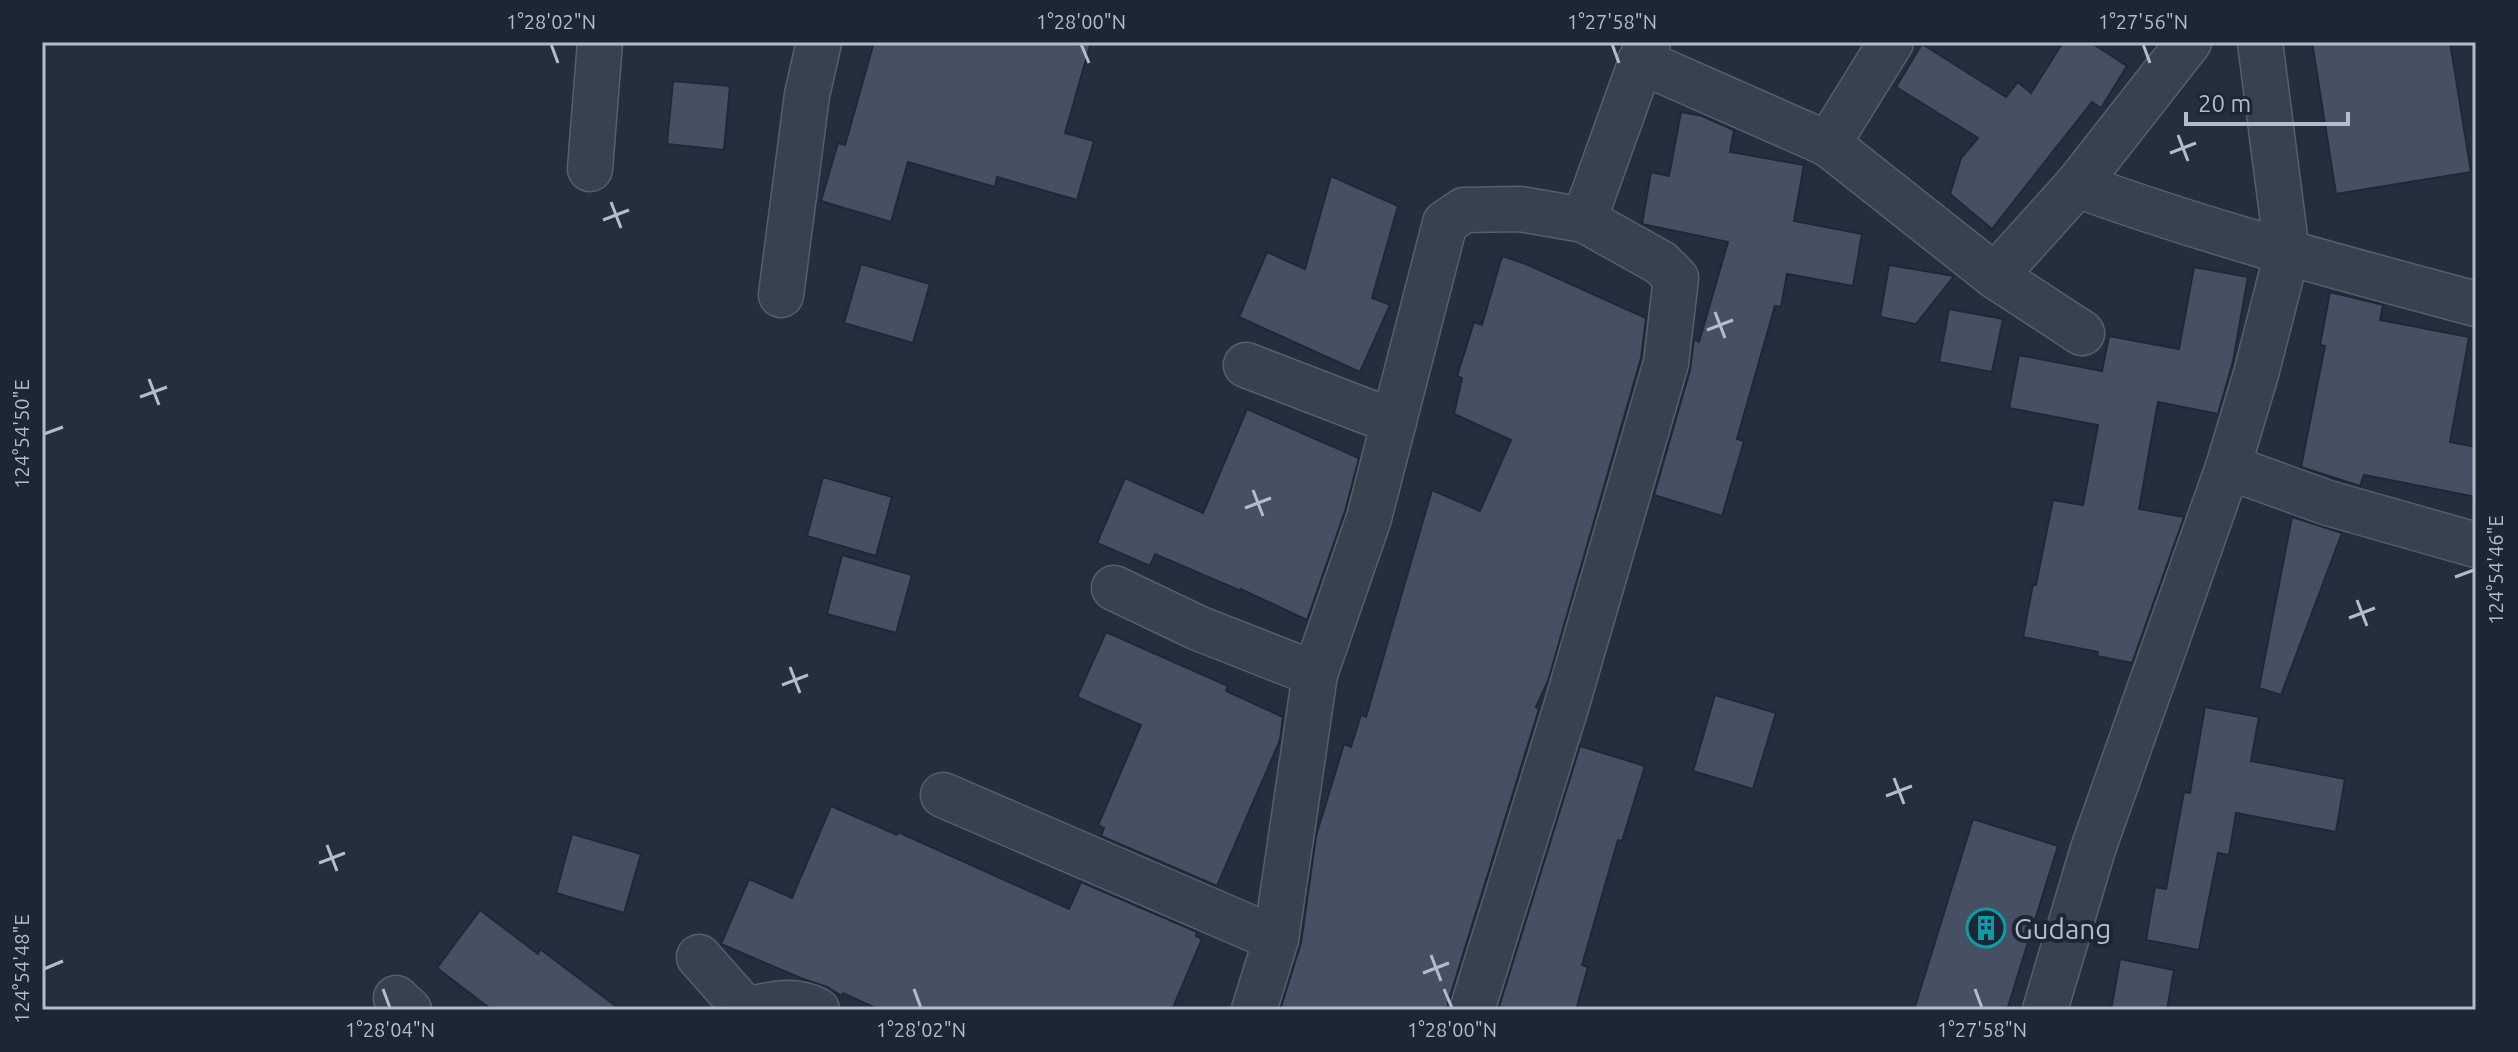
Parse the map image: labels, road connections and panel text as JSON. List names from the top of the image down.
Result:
{
  "places": {
    "building": ["Gudang"]
  },
  "scale_bar": "20 m",
  "coordinates": [
    "1°28'02\"N",
    "1°28'00\"N",
    "1°27'58\"N",
    "1°27'56\"N",
    "124°54'50\"E",
    "124°54'46\"E",
    "124°54'48\"E",
    "1°28'04\"N"
  ]
}
